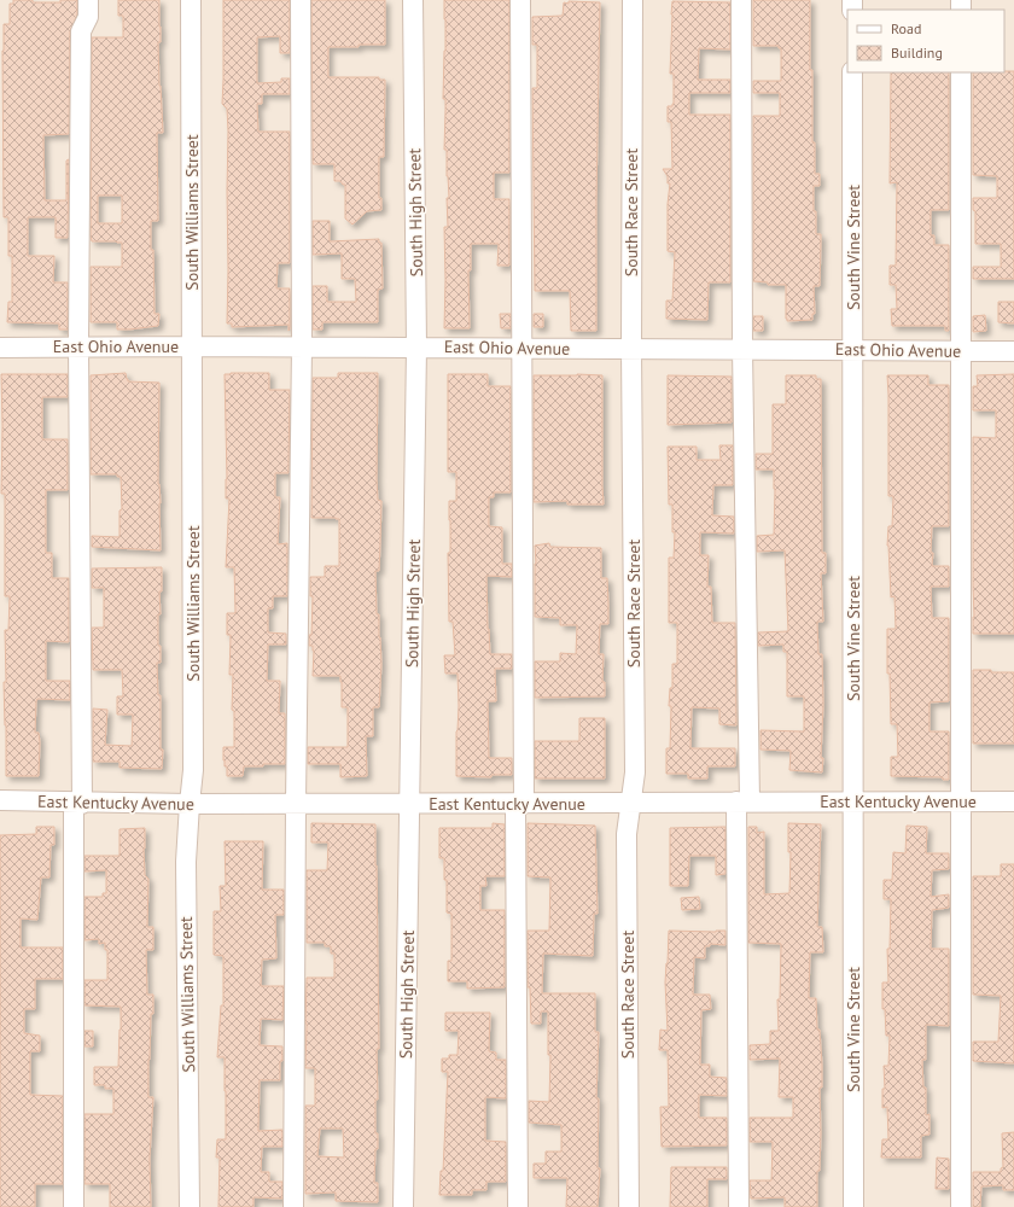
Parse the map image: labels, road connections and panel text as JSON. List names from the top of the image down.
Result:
{
  "streets": {
    "street": [
      "South Williams Street",
      "South High Street",
      "South Race Street",
      "South Vine Street",
      "East Ohio Avenue",
      "East Kentucky Avenue"
    ]
  },
  "crossings": [
    ["South Williams Street", "East Ohio Avenue"],
    ["South Williams Street", "East Kentucky Avenue"],
    ["South High Street", "East Ohio Avenue"],
    ["South High Street", "East Kentucky Avenue"],
    ["South Race Street", "East Ohio Avenue"],
    ["South Race Street", "East Kentucky Avenue"],
    ["South Vine Street", "East Ohio Avenue"],
    ["South Vine Street", "East Kentucky Avenue"]
  ],
  "legend": ["Road", "Building"]
}
